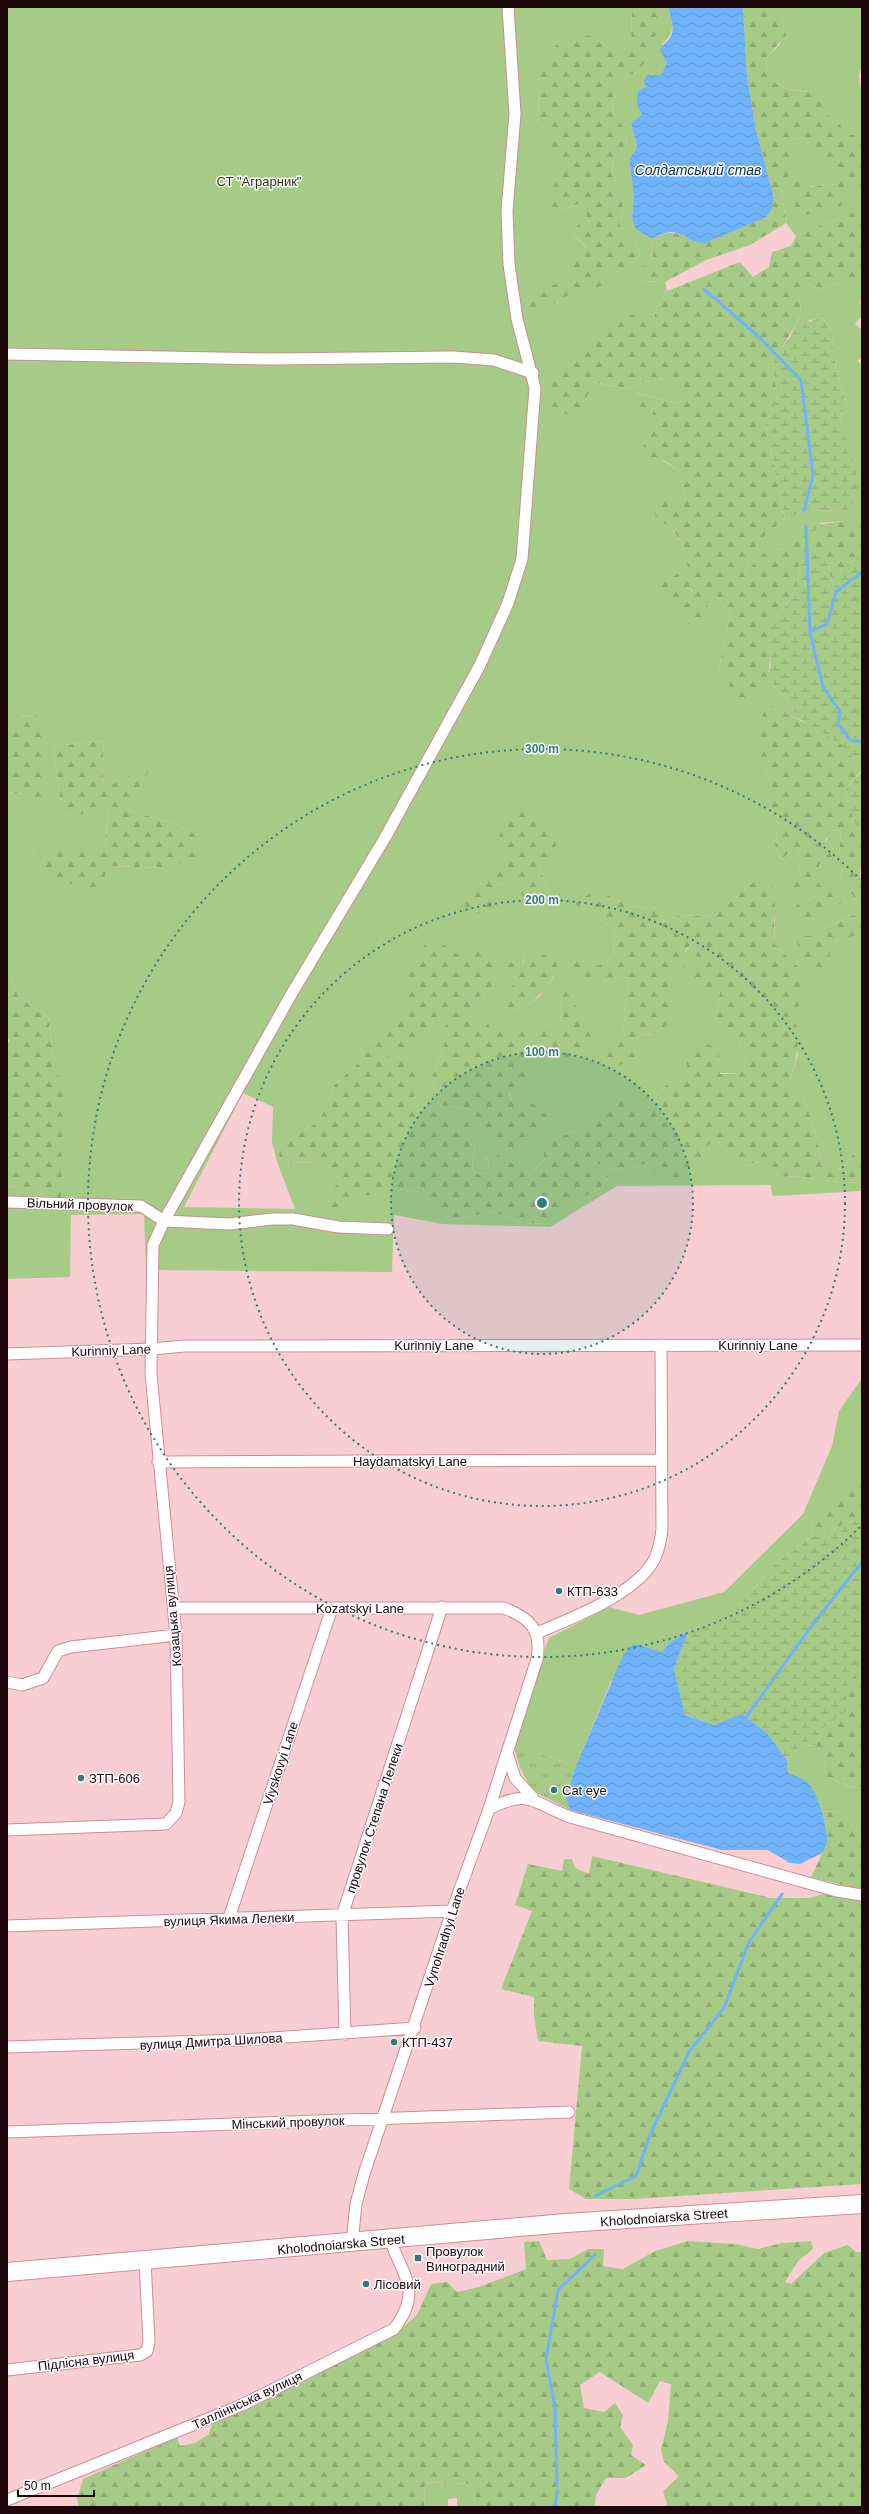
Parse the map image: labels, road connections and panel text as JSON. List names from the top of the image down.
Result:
{
  "streets": {
    "main road": ["Kholodnoiarska Street"],
    "street": [
      "Вільний провулок",
      "Kurinniy Lane",
      "Haydamatskyi Lane",
      "Kozatskyi Lane",
      "Козацька вулиця",
      "Viyskovyi Lane",
      "провулок Степана Лелеки",
      "вулиця Якима Лелеки",
      "Vynohradnyi Lane",
      "вулиця Дмитра Шилова",
      "Мінський провулок",
      "Підлісна вулиця",
      "Талліннська вулиця"
    ]
  },
  "crossings": [
    ["Вільний провулок", "Козацька вулиця"],
    ["Kurinniy Lane", "Козацька вулиця"],
    ["Haydamatskyi Lane", "Козацька вулиця"],
    ["Kozatskyi Lane", "Козацька вулиця"],
    ["Kozatskyi Lane", "Viyskovyi Lane"],
    ["Kozatskyi Lane", "провулок Степана Лелеки"],
    ["Kozatskyi Lane", "Vynohradnyi Lane"],
    ["Viyskovyi Lane", "вулиця Якима Лелеки"],
    ["провулок Степана Лелеки", "вулиця Якима Лелеки"],
    ["провулок Степана Лелеки", "вулиця Дмитра Шилова"],
    ["вулиця Якима Лелеки", "Vynohradnyi Lane"],
    ["Vynohradnyi Lane", "вулиця Дмитра Шилова"],
    ["Vynohradnyi Lane", "Мінський провулок"],
    ["Vynohradnyi Lane", "Kholodnoiarska Street"],
    ["Kholodnoiarska Street", "Підлісна вулиця"],
    ["Kholodnoiarska Street", "Талліннська вулиця"]
  ],
  "water": ["Солдатський став"],
  "parks": ["СТ \"Аграрник\""],
  "places": {
    "other": [
      "КТП-633",
      "ЗТП-606",
      "Cat eye",
      "КТП-437",
      "Лісовий"
    ],
    "transit": ["Провулок Виноградний"]
  },
  "scale_bar": "50 m",
  "rings": ["300 m", "200 m", "100 m"]
}
